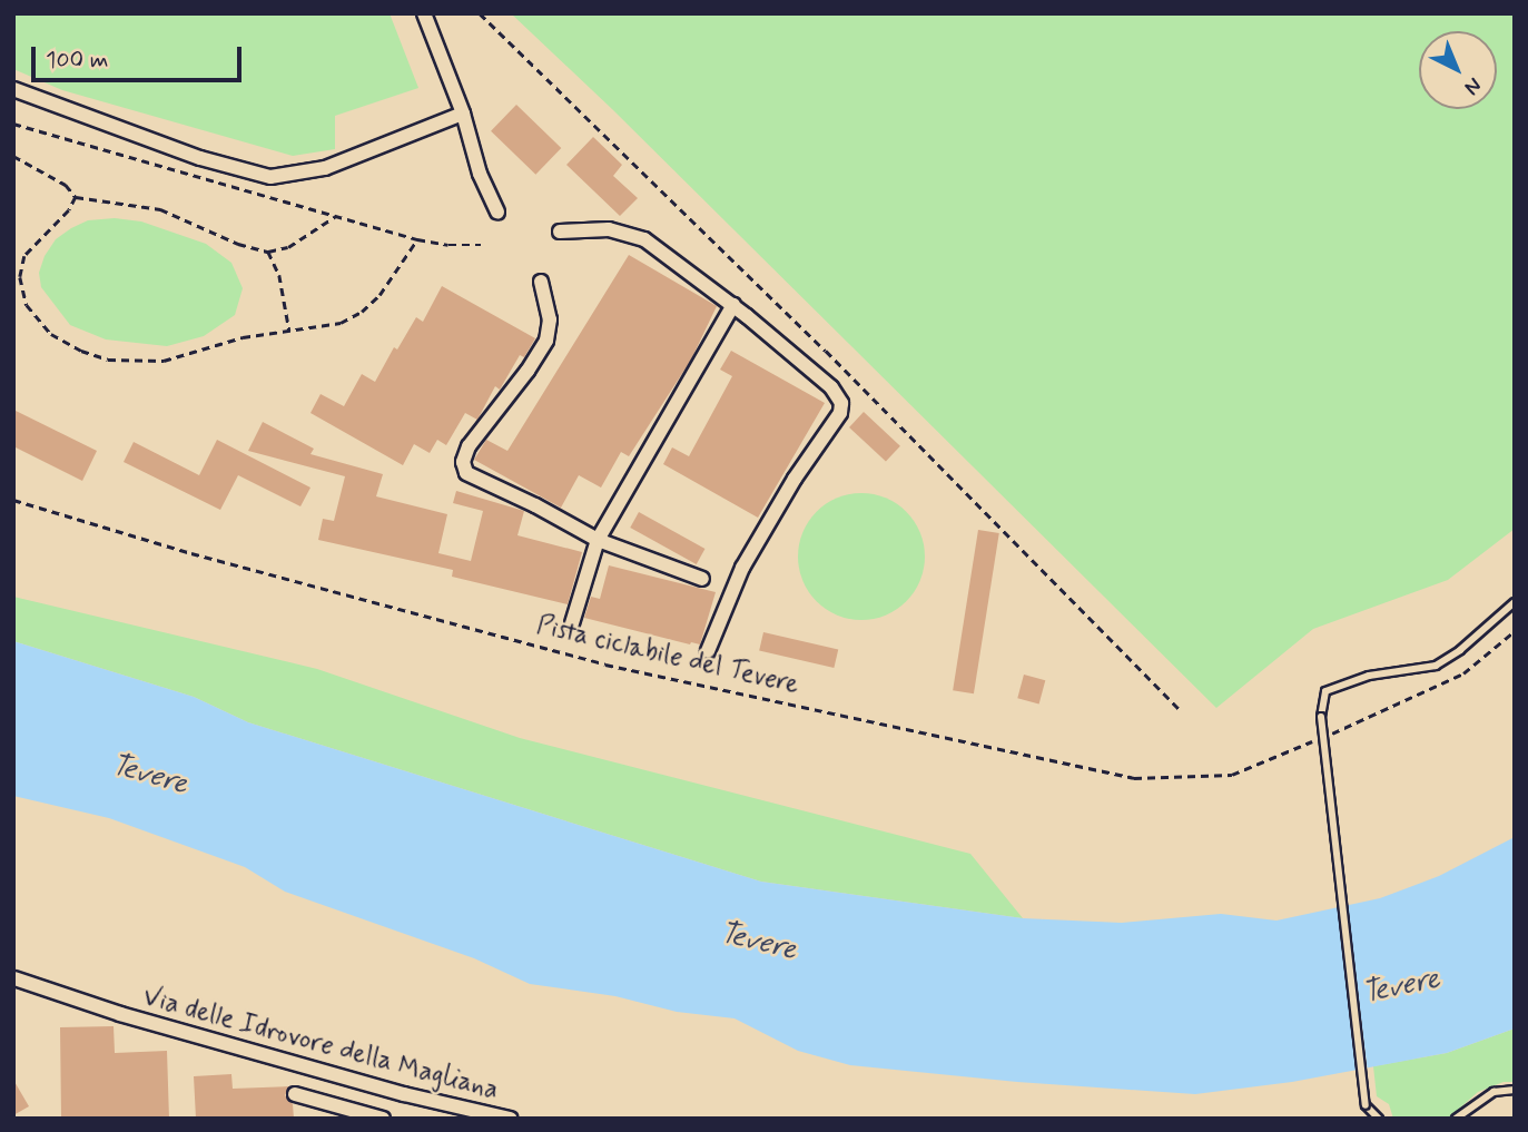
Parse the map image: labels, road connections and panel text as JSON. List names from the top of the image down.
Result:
{
  "streets": {
    "street": ["Via delle Idrovore della Magliana"],
    "path": ["Pista ciclabile del Tevere"]
  },
  "water": ["Tevere"],
  "scale_bar": "100 m",
  "north": "bottom right"
}
